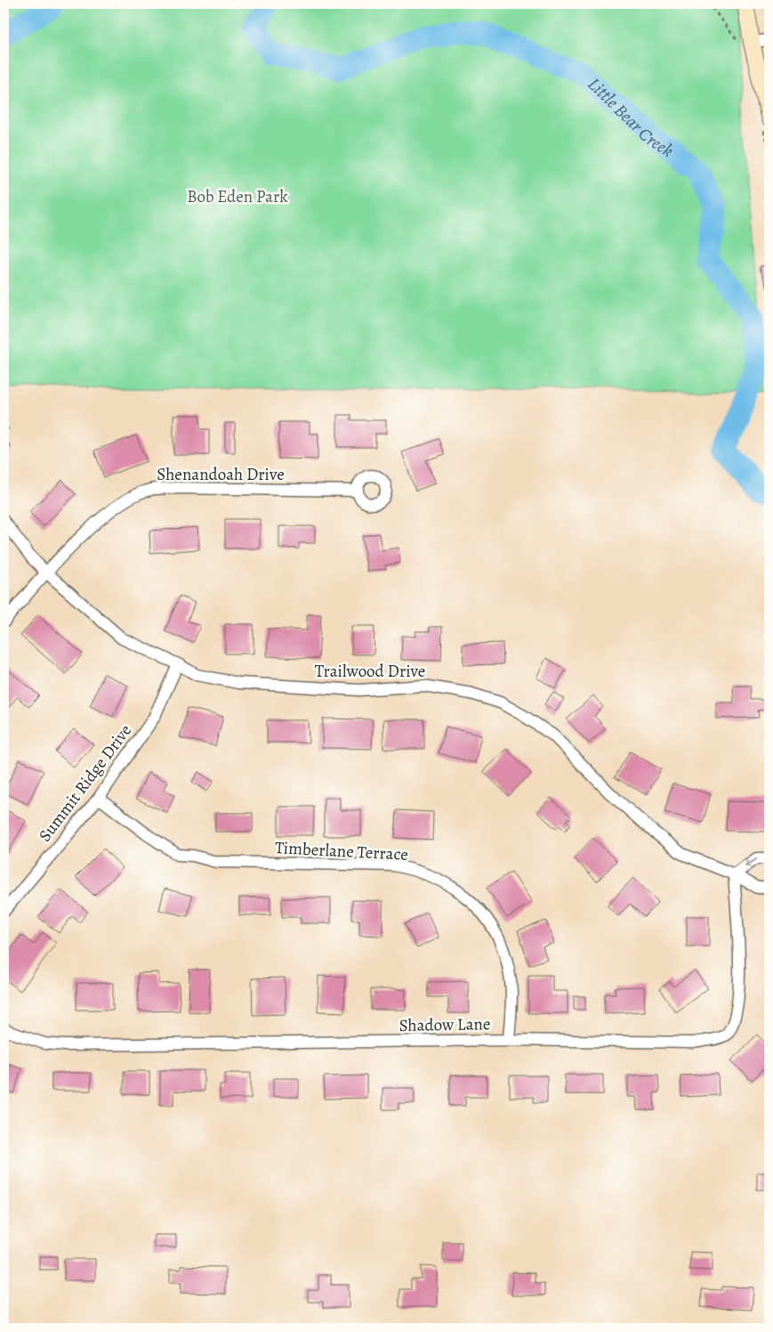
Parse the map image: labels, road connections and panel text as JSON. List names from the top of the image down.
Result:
{
  "streets": {
    "street": [
      "Shenandoah Drive",
      "Trailwood Drive",
      "Summit Ridge Drive",
      "Timberlane Terrace",
      "Shadow Lane"
    ]
  },
  "crossings": [
    ["Shenandoah Drive", "Trailwood Drive"],
    ["Trailwood Drive", "Summit Ridge Drive"],
    ["Trailwood Drive", "Shadow Lane"],
    ["Summit Ridge Drive", "Timberlane Terrace"],
    ["Timberlane Terrace", "Shadow Lane"]
  ],
  "water": ["Little Bear Creek"],
  "parks": ["Bob Eden Park"]
}
